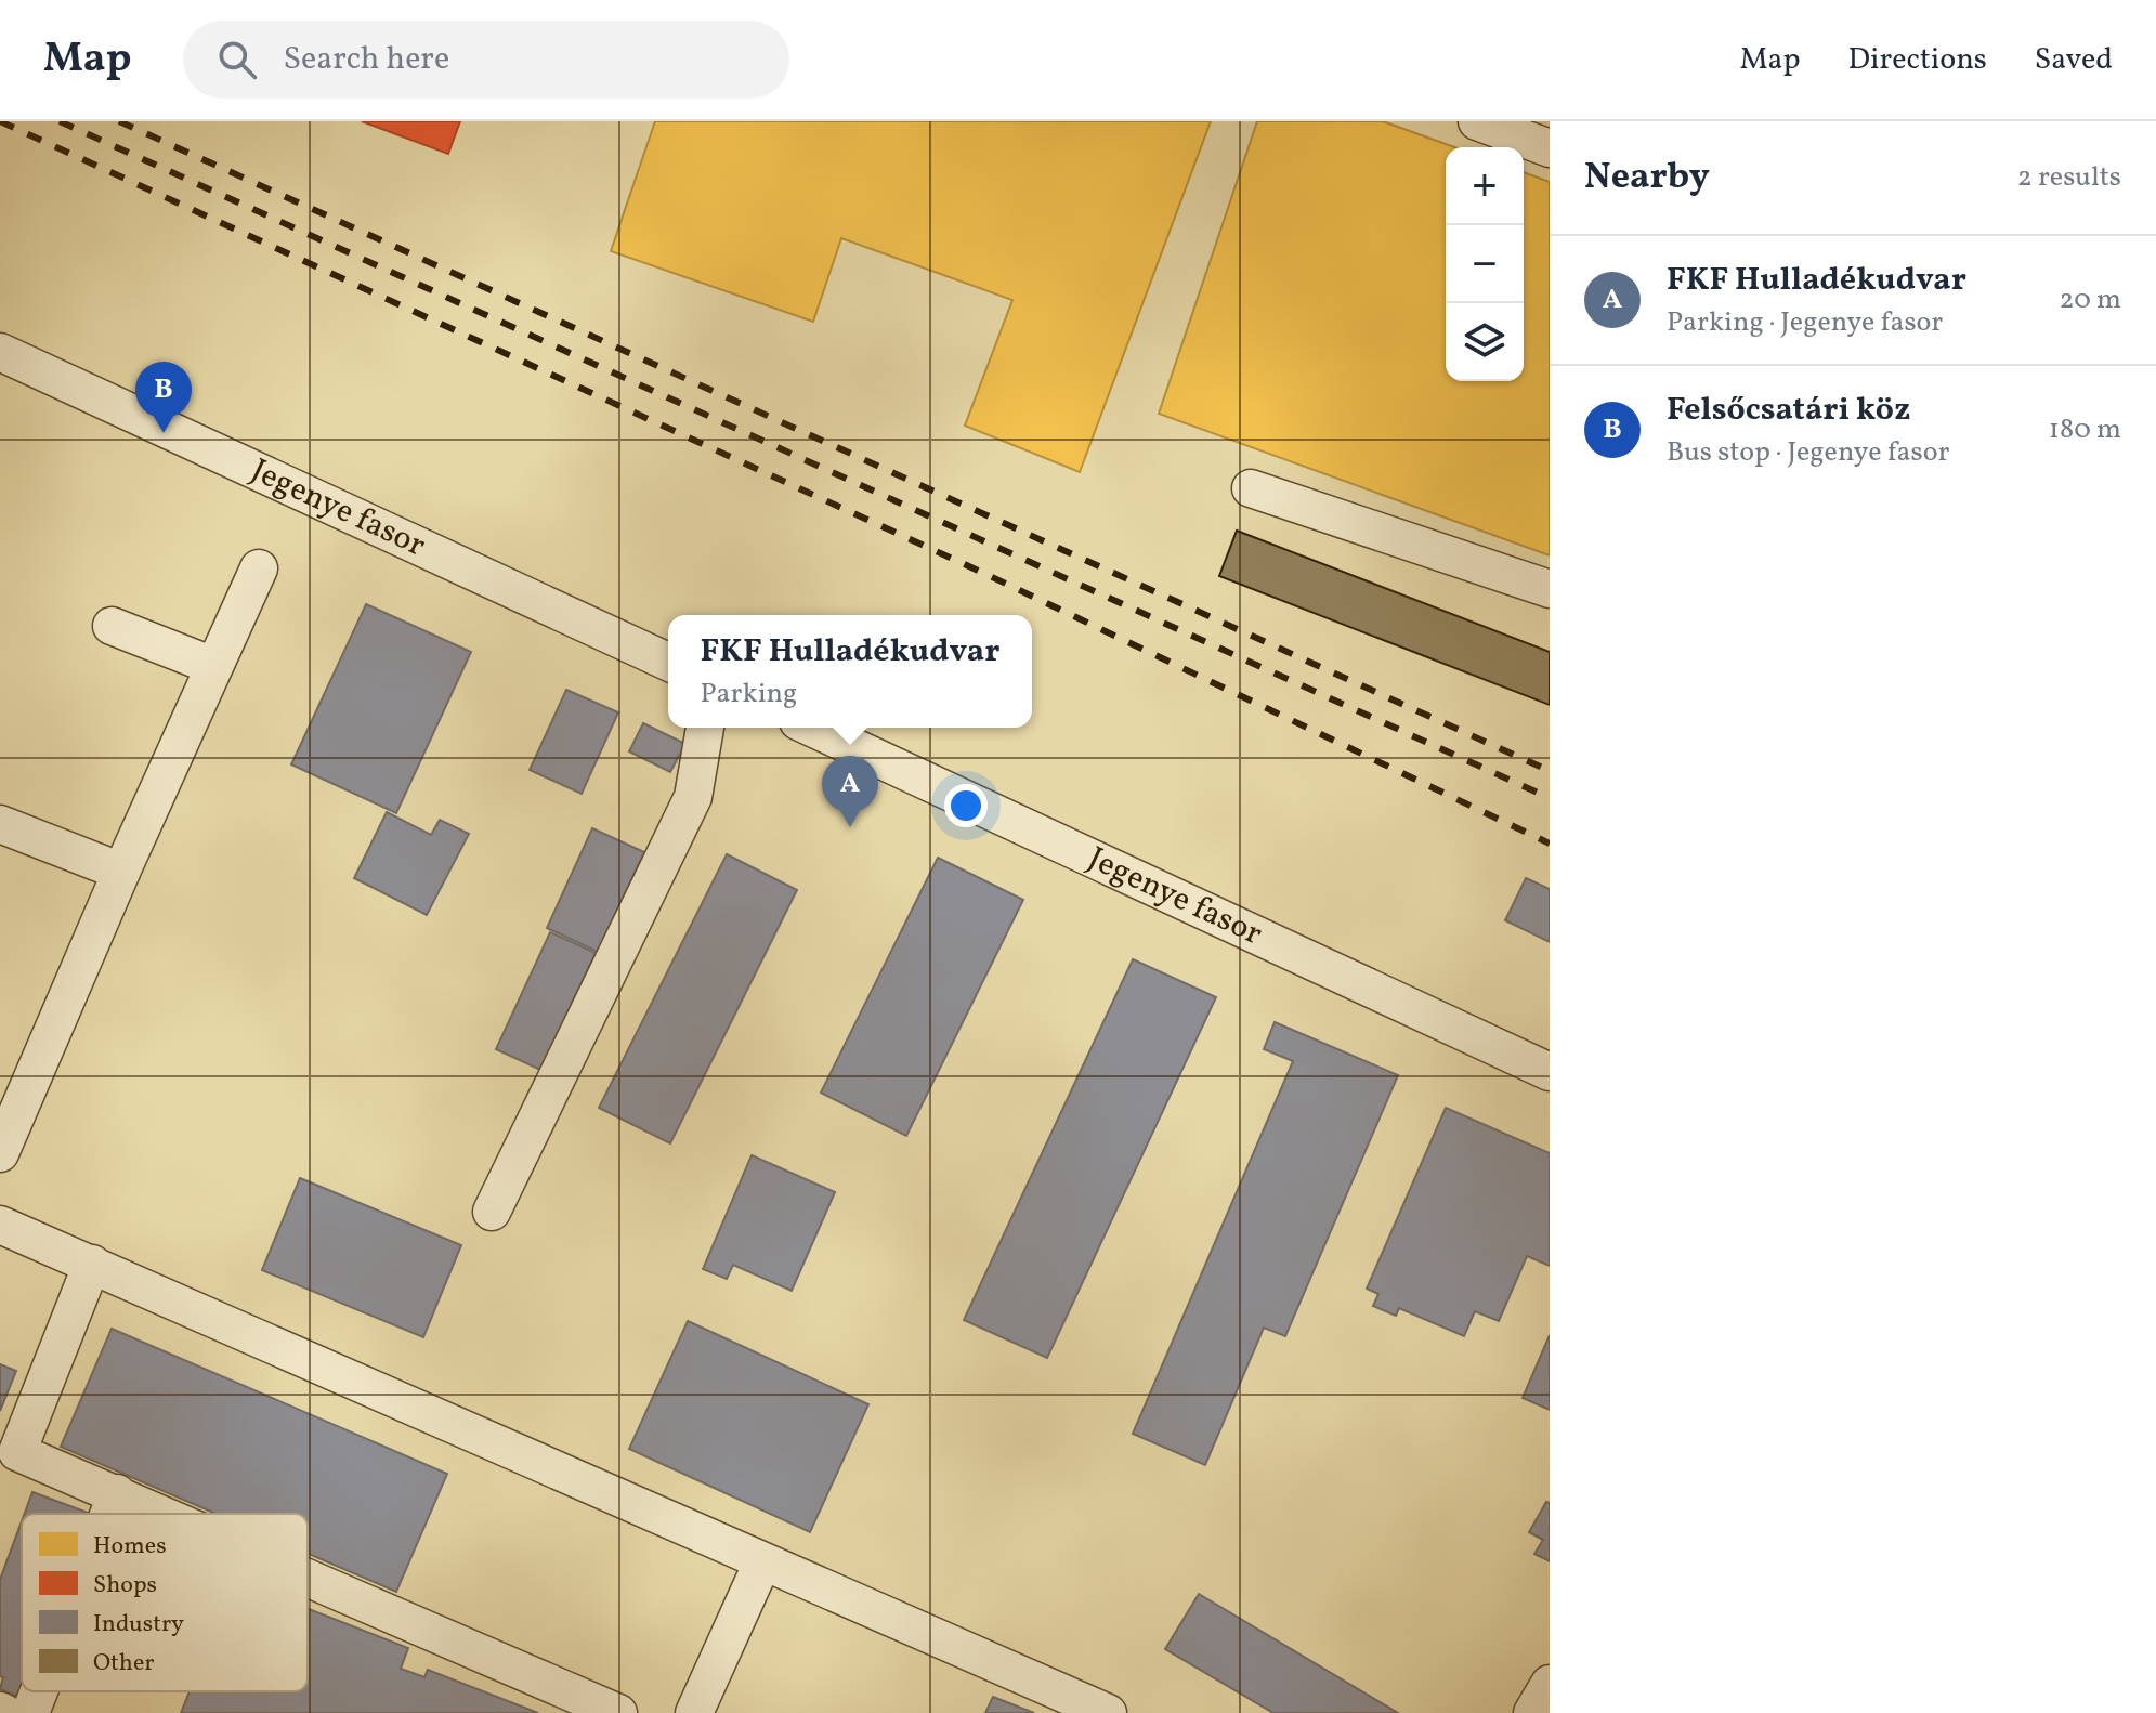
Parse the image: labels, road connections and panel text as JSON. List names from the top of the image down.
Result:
{
  "streets": {
    "street": ["Jegenye fasor"]
  },
  "legend": [
    "Homes",
    "Shops",
    "Industry",
    "Other"
  ],
  "page": {
    "header": "Map",
    "search": "Search here",
    "nav": ["Map", "Directions", "Saved"],
    "heading": ["Nearby", "2 results"],
    "map_buttons": ["+", "−"],
    "list": [
      {
        "mark": "A",
        "name": "FKF Hulladékudvar",
        "note": "Parking · Jegenye fasor",
        "value": "20 m"
      },
      {
        "mark": "B",
        "name": "Felsőcsatári köz",
        "note": "Bus stop · Jegenye fasor",
        "value": "180 m"
      }
    ],
    "pins": ["B", "A"],
    "popup": ["FKF Hulladékudvar", "Parking"]
  }
}
